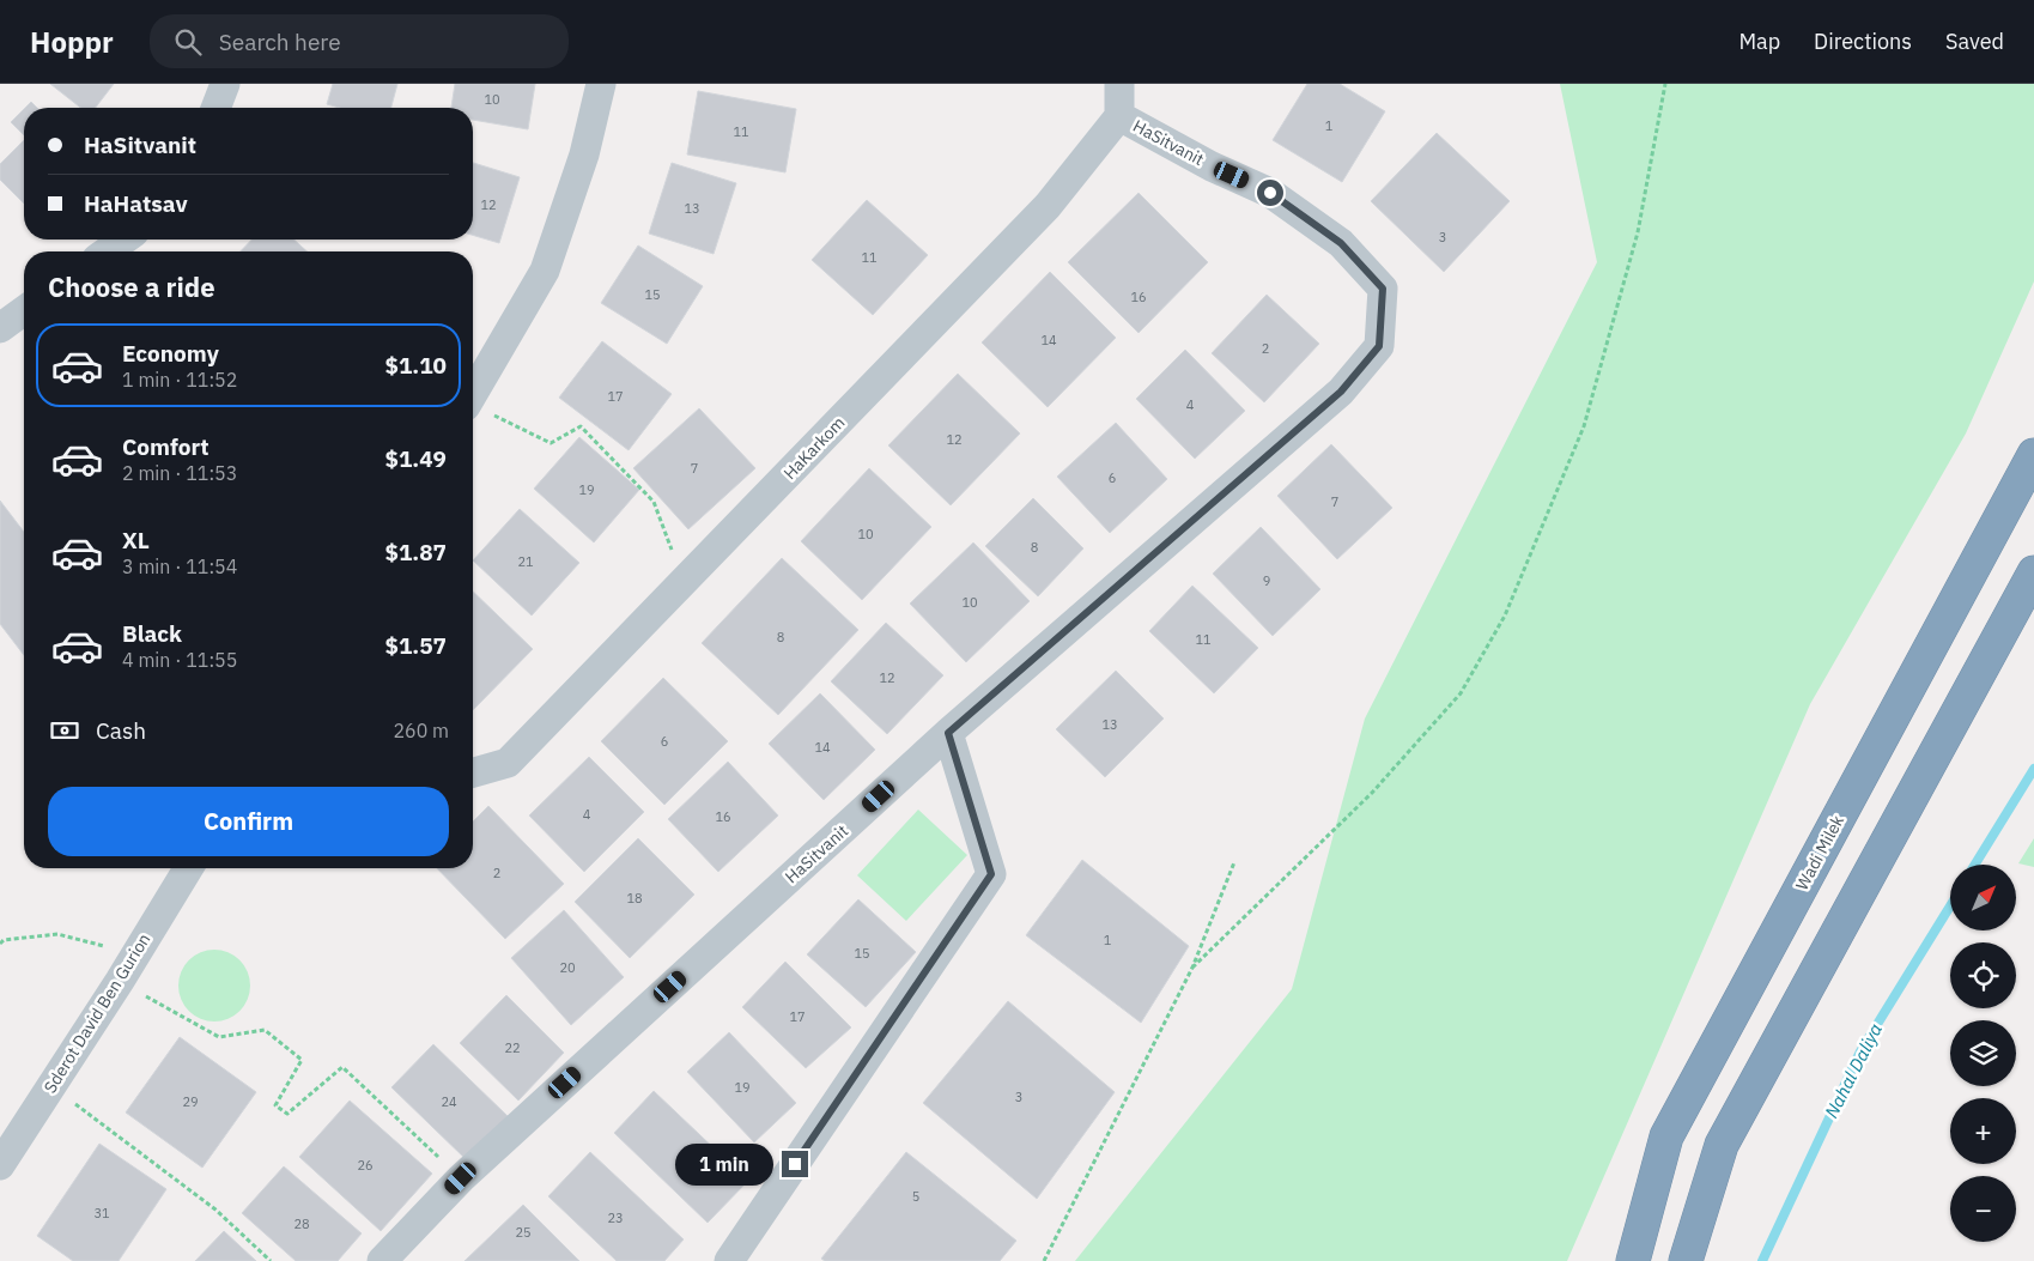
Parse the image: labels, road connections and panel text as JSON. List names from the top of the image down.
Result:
{
  "streets": {
    "highway": ["Wadi Milek"],
    "street": ["HaSitvanit", "HaKarkom", "Sderot David Ben Gurion"]
  },
  "crossings": [
    ["HaSitvanit", "HaKarkom"]
  ],
  "water": ["Nahal Daliya"],
  "house_numbers": [
    "10",
    "1",
    "11",
    "12",
    "13",
    "3",
    "11",
    "15",
    "16",
    "14",
    "2",
    "17",
    "4",
    "12",
    "7",
    "6",
    "19",
    "7",
    "10",
    "8",
    "21",
    "9",
    "10",
    "8",
    "11",
    "12",
    "13",
    "6",
    "14",
    "4",
    "16",
    "2",
    "18",
    "1",
    "15",
    "20",
    "17",
    "22",
    "19",
    "3",
    "29",
    "24",
    "26",
    "5",
    "31",
    "23",
    "28",
    "25"
  ],
  "north": "top right",
  "page": {
    "header": "Hoppr",
    "search": "Search here",
    "nav": ["Map", "Directions", "Saved"],
    "banner": ["HaSitvanit", "HaHatsav"],
    "heading": "Choose a ride",
    "list": [
      {
        "name": "Economy",
        "note": "1 min · 11:52",
        "value": "$1.10"
      },
      {
        "name": "Comfort",
        "note": "2 min · 11:53",
        "value": "$1.49"
      },
      {
        "name": "XL",
        "note": "3 min · 11:54",
        "value": "$1.87"
      },
      {
        "name": "Black",
        "note": "4 min · 11:55",
        "value": "$1.57"
      }
    ],
    "pay": ["Cash", "260 m"],
    "buttons": "Confirm",
    "map_buttons": ["+", "−"],
    "bubble": "1 min"
  }
}
